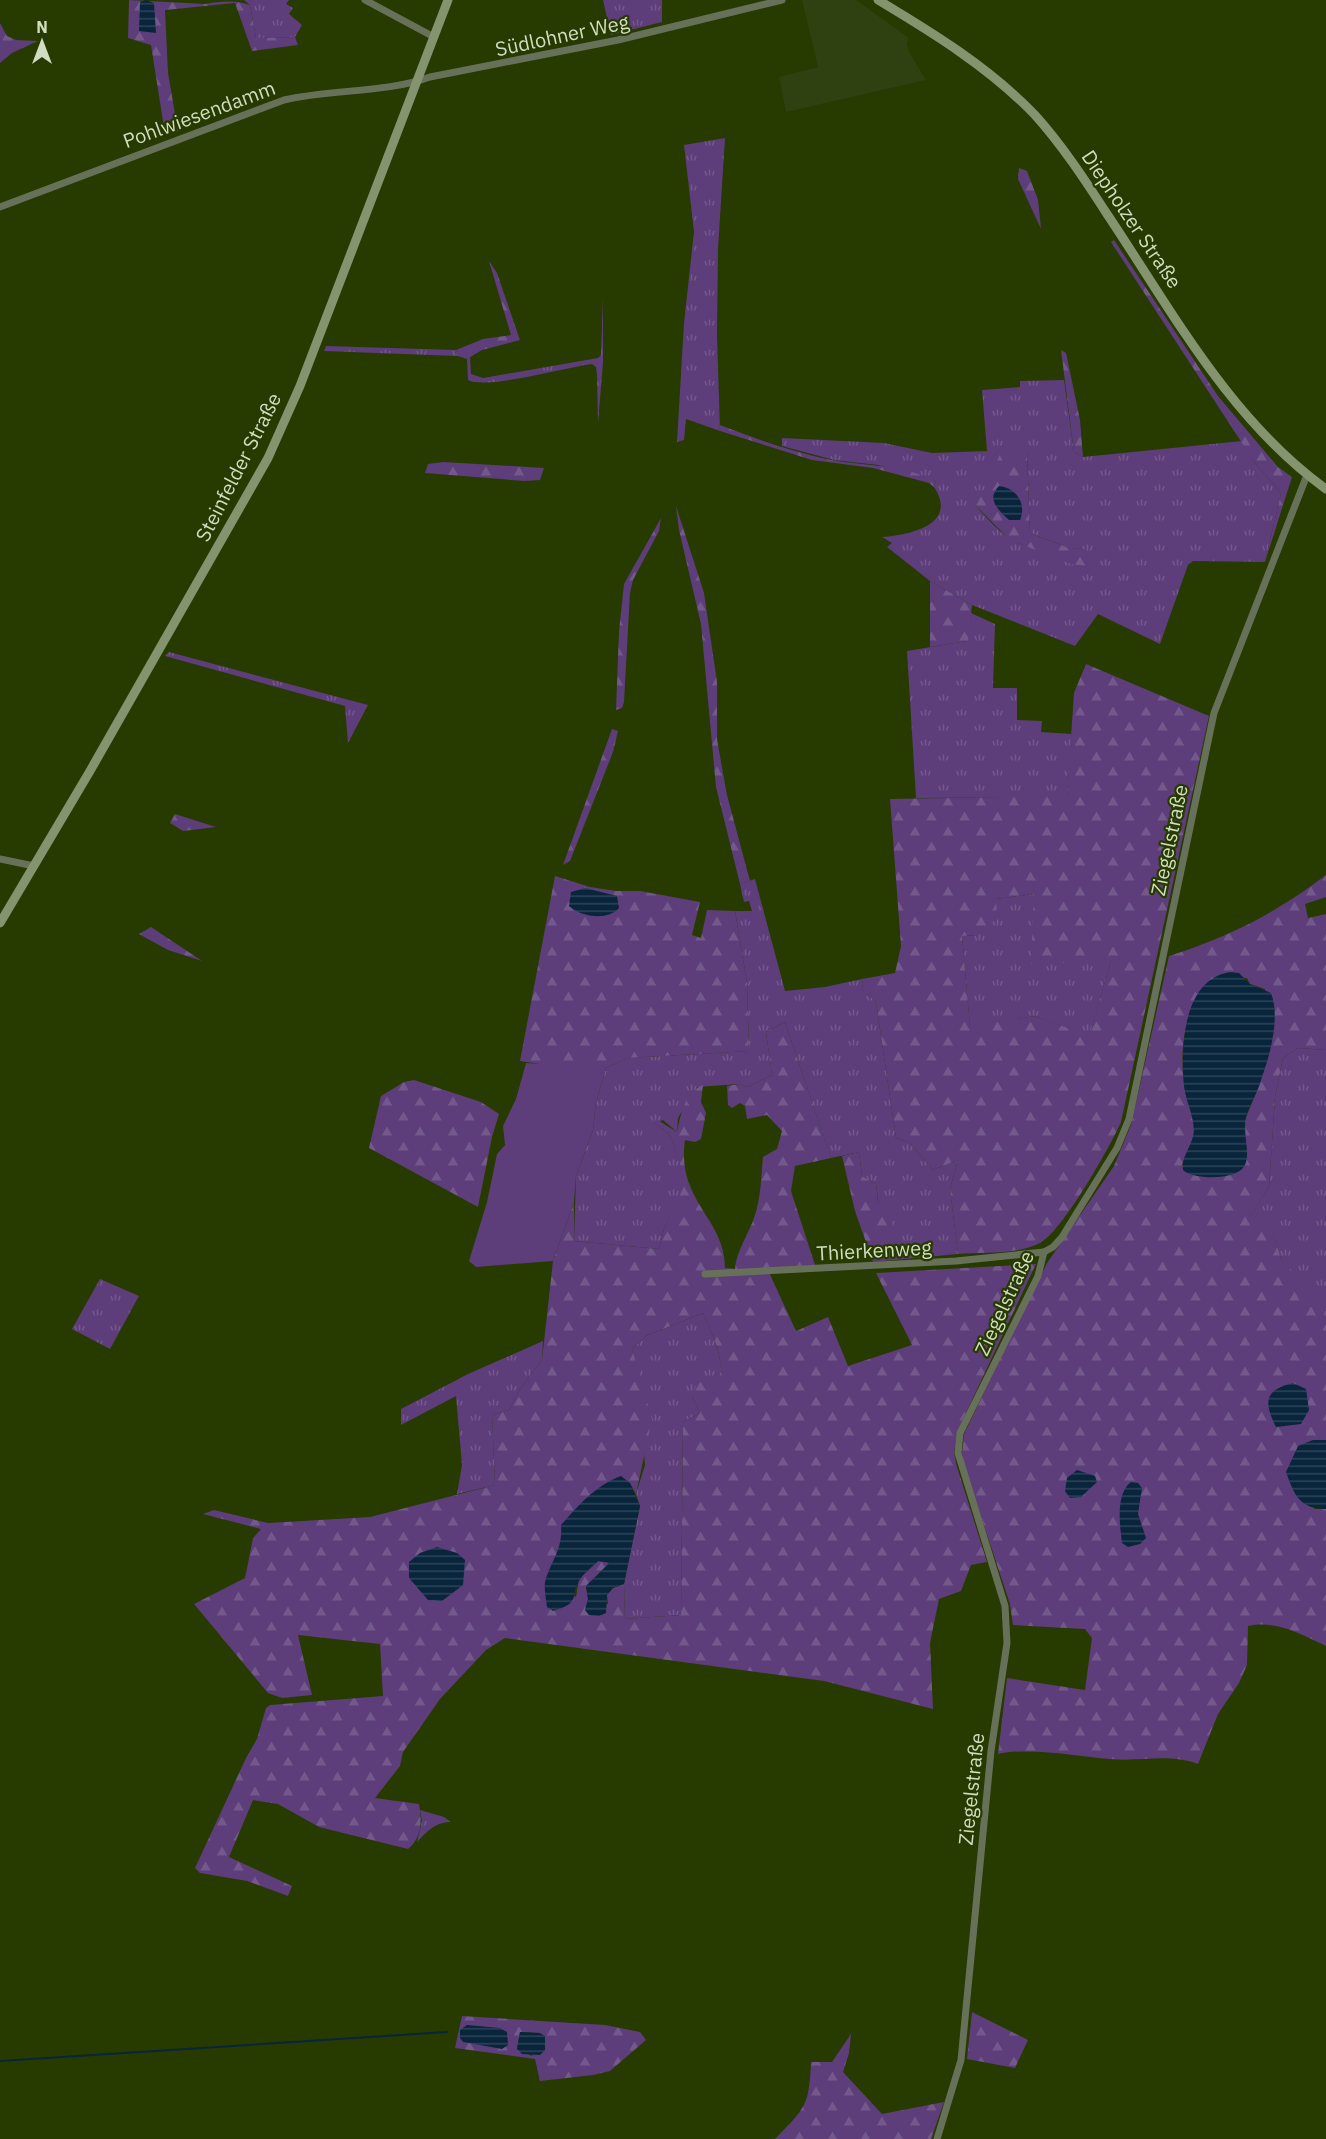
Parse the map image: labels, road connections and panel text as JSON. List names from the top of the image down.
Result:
{
  "streets": {
    "main road": ["Diepholzer Straße", "Steinfelder Straße"],
    "street": [
      "Südlohner Weg",
      "Pohlwiesendamm",
      "Ziegelstraße",
      "Thierkenweg"
    ]
  },
  "crossings": [
    ["Südlohner Weg", "Pohlwiesendamm"],
    ["Südlohner Weg", "Steinfelder Straße"],
    ["Pohlwiesendamm", "Steinfelder Straße"],
    ["Diepholzer Straße", "Ziegelstraße"],
    ["Ziegelstraße", "Thierkenweg"]
  ],
  "north": "top"
}
